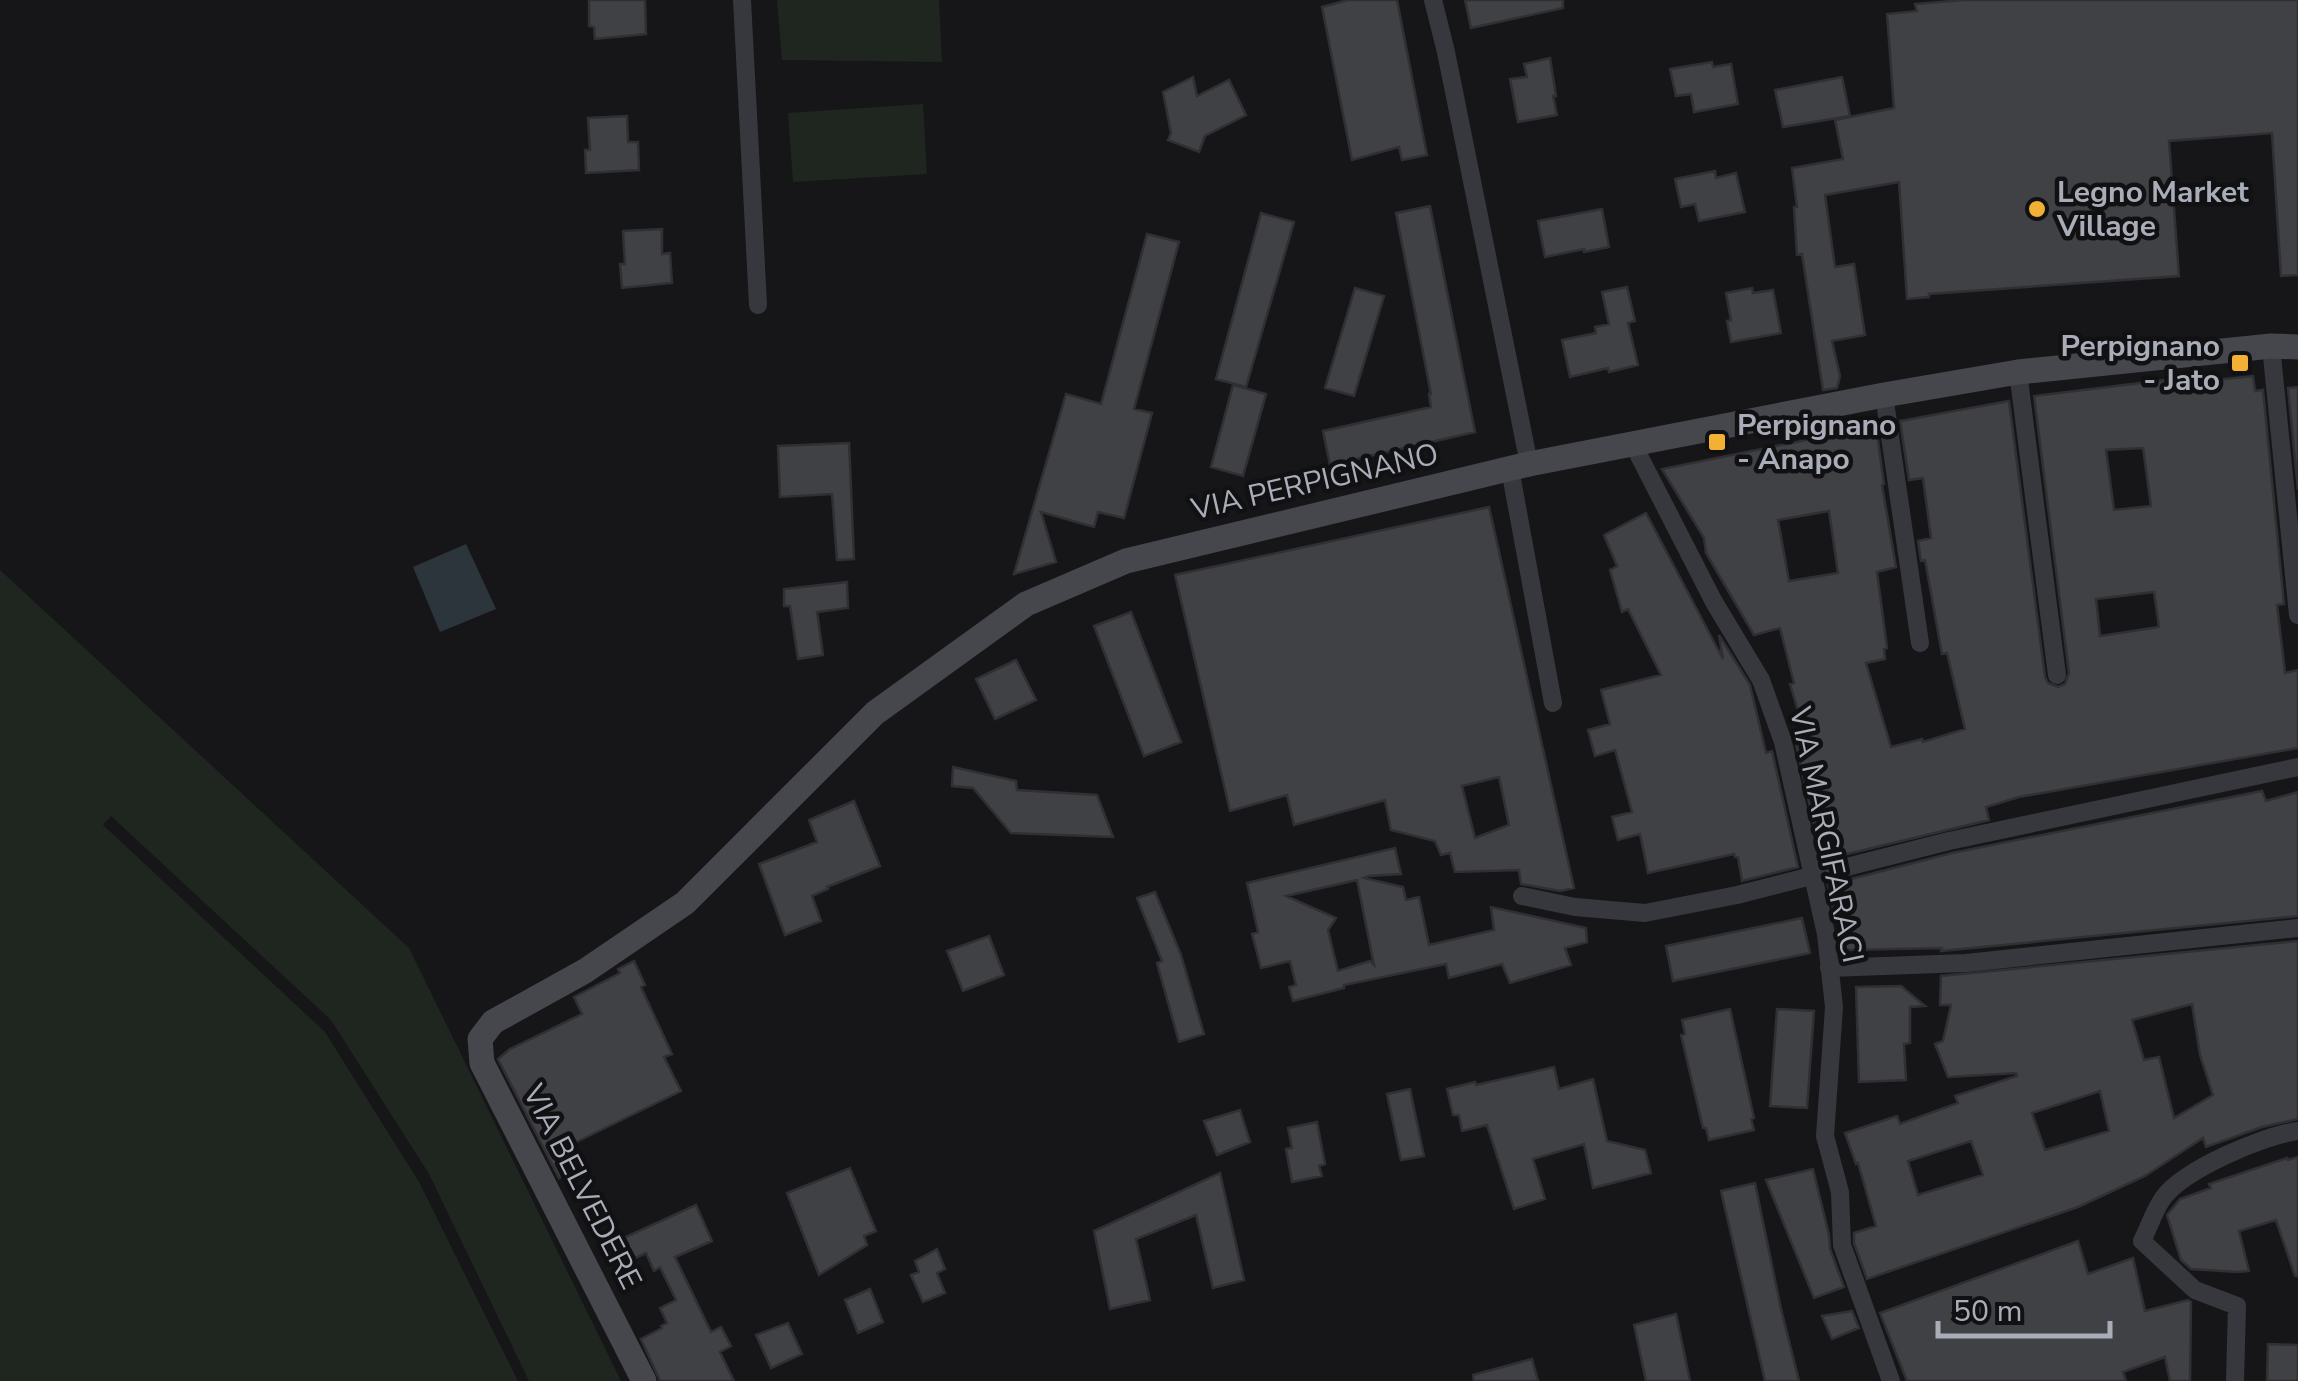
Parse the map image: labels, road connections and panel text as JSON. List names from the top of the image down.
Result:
{
  "streets": {
    "street": ["VIA PERPIGNANO", "VIA MARGIFARACI", "VIA BELVEDERE"]
  },
  "crossings": [
    ["VIA PERPIGNANO", "VIA MARGIFARACI"],
    ["VIA PERPIGNANO", "VIA BELVEDERE"]
  ],
  "places": {
    "other": ["Legno Market Village"],
    "transit": ["Perpignano - Jato", "Perpignano - Anapo"]
  },
  "scale_bar": "50 m"
}
